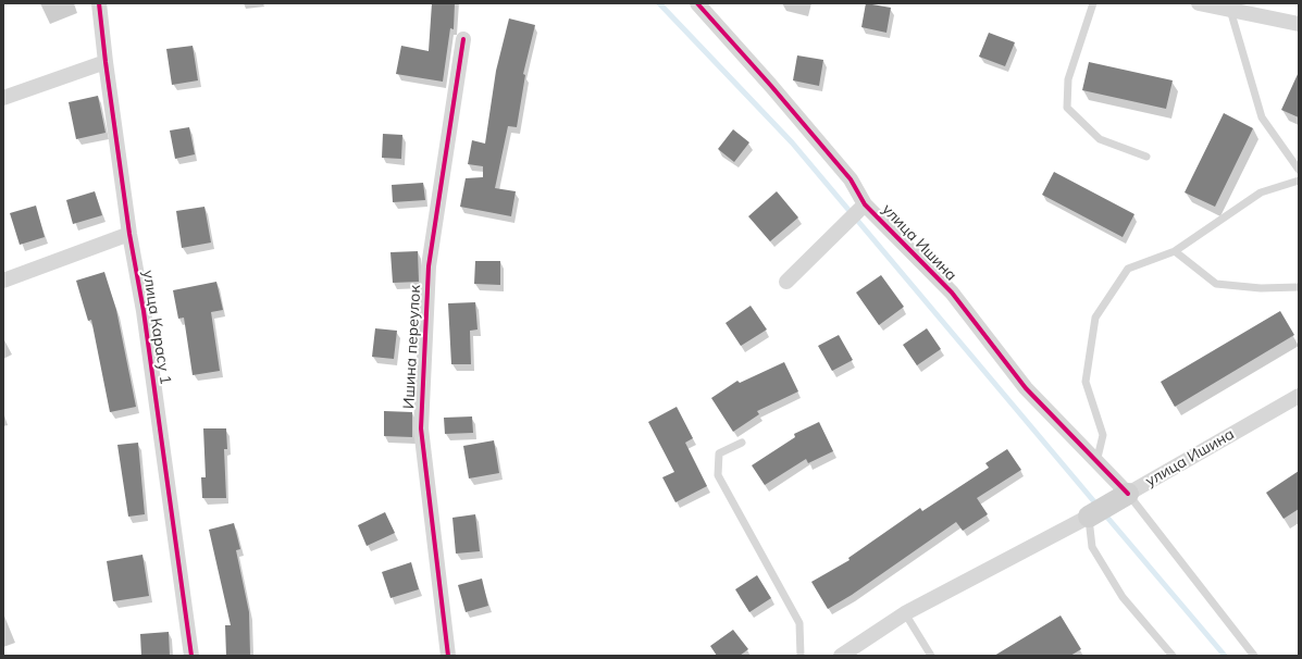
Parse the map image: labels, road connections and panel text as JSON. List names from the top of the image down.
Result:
{
  "streets": {
    "street": ["улица Ишина", "улица Карасу 1", "Ишина переулок"]
  }
}
